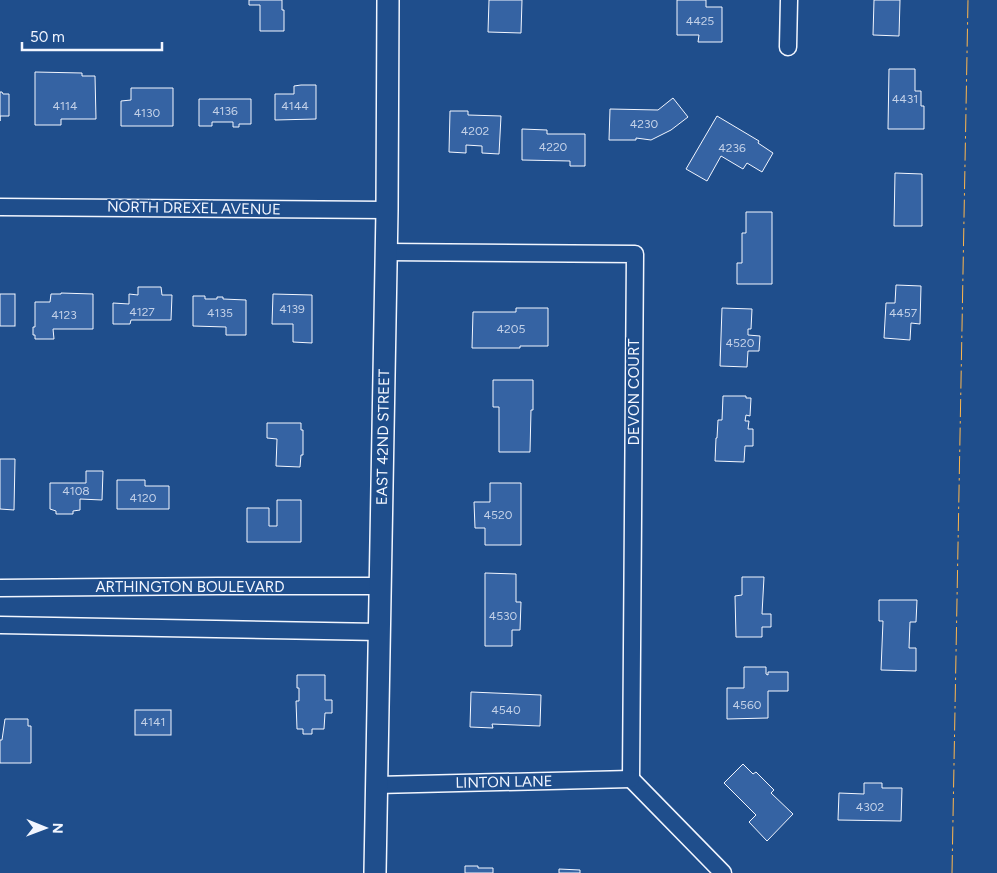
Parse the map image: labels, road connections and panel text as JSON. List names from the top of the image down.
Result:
{
  "streets": {
    "street": [
      "NORTH DREXEL AVENUE",
      "DEVON COURT",
      "EAST 42ND STREET",
      "ARTHINGTON BOULEVARD",
      "LINTON LANE"
    ]
  },
  "crossings": [
    ["NORTH DREXEL AVENUE", "EAST 42ND STREET"],
    ["DEVON COURT", "EAST 42ND STREET"],
    ["DEVON COURT", "LINTON LANE"],
    ["EAST 42ND STREET", "ARTHINGTON BOULEVARD"],
    ["EAST 42ND STREET", "LINTON LANE"]
  ],
  "house_numbers": [
    "4425",
    "4431",
    "4114",
    "4144",
    "4136",
    "4130",
    "4230",
    "4202",
    "4220",
    "4236",
    "4139",
    "4127",
    "4135",
    "4457",
    "4123",
    "4205",
    "4520",
    "4108",
    "4120",
    "4520",
    "4530",
    "4560",
    "4540",
    "4141",
    "4302"
  ],
  "scale_bar": "50 m",
  "north": "right"
}
